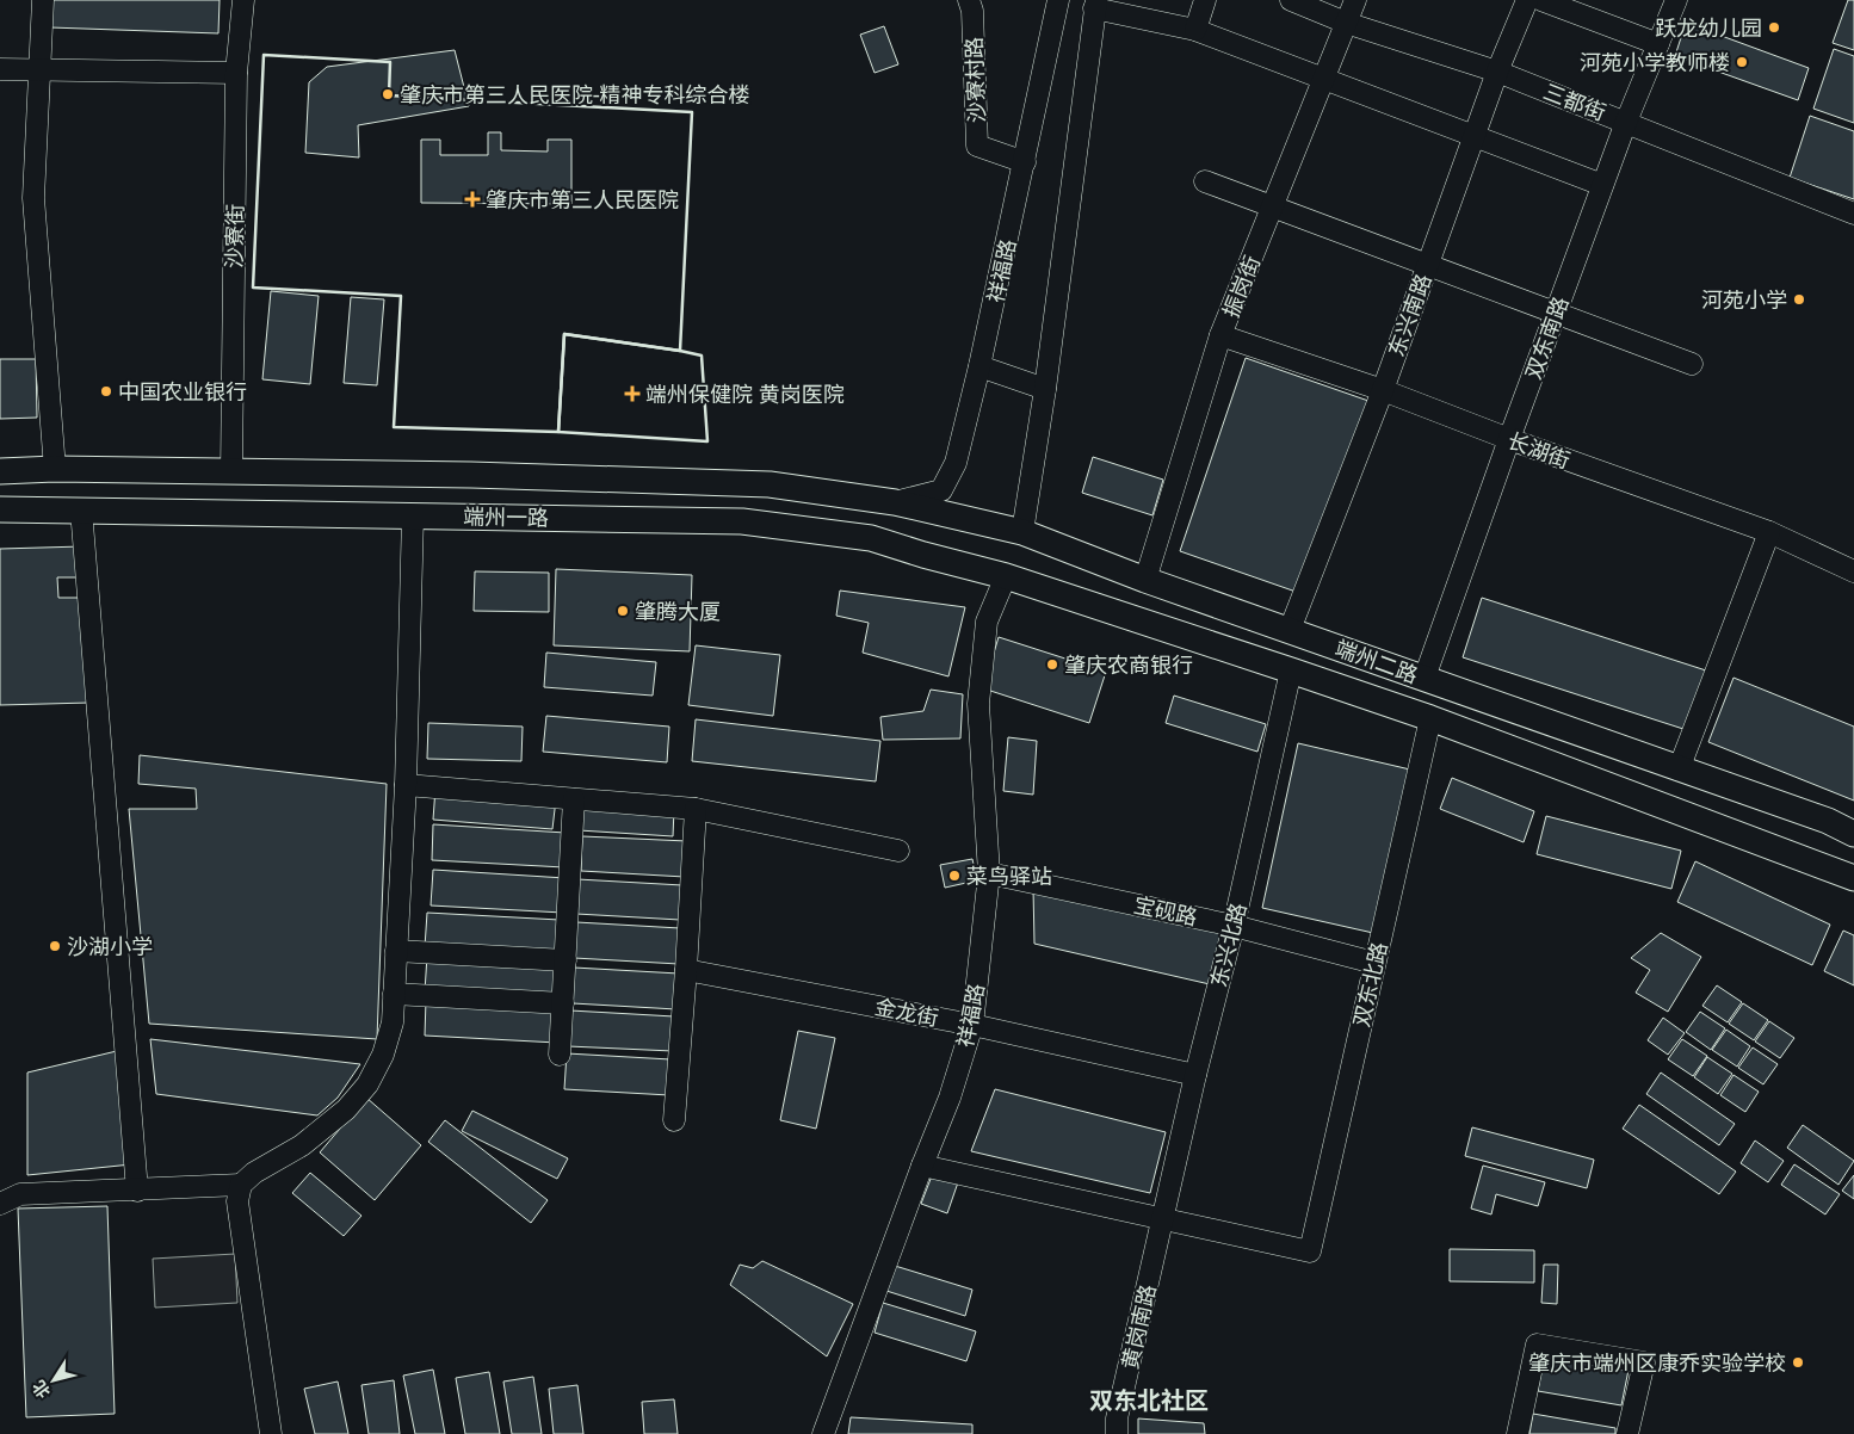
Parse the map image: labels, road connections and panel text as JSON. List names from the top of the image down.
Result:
{
  "streets": {
    "main road": ["端州一路", "端州二路"],
    "street": [
      "沙寮村路",
      "三都街",
      "沙寮街",
      "祥福路",
      "振岗街",
      "东兴南路",
      "双东南路",
      "长湖街",
      "宝砚路",
      "东兴北路",
      "双东北路",
      "金龙街",
      "黄岗南路"
    ]
  },
  "crossings": [
    ["沙寮村路", "祥福路"],
    ["三都街", "振岗街"],
    ["三都街", "东兴南路"],
    ["三都街", "双东南路"],
    ["沙寮街", "端州一路"],
    ["祥福路", "端州一路"],
    ["祥福路", "端州二路"],
    ["祥福路", "宝砚路"],
    ["祥福路", "金龙街"],
    ["振岗街", "长湖街"],
    ["振岗街", "端州二路"],
    ["东兴南路", "长湖街"],
    ["东兴南路", "端州二路"],
    ["双东南路", "长湖街"],
    ["双东南路", "端州二路"],
    ["端州一路", "端州二路"],
    ["端州二路", "东兴北路"],
    ["端州二路", "双东北路"],
    ["宝砚路", "东兴北路"],
    ["宝砚路", "双东北路"],
    ["东兴北路", "双东北路"],
    ["东兴北路", "金龙街"],
    ["东兴北路", "黄岗南路"],
    ["双东北路", "黄岗南路"]
  ],
  "districts": ["双东北社区"],
  "places": {
    "other": [
      "跃龙幼儿园",
      "河苑小学教师楼",
      "肇庆市第三人民医院-精神专科综合楼",
      "河苑小学",
      "中国农业银行",
      "肇腾大厦",
      "肇庆农商银行",
      "菜鸟驿站",
      "沙湖小学",
      "肇庆市端州区康乔实验学校"
    ],
    "health": ["肇庆市第三人民医院", "端州保健院 黄岗医院"]
  },
  "north": "bottom left"
}
